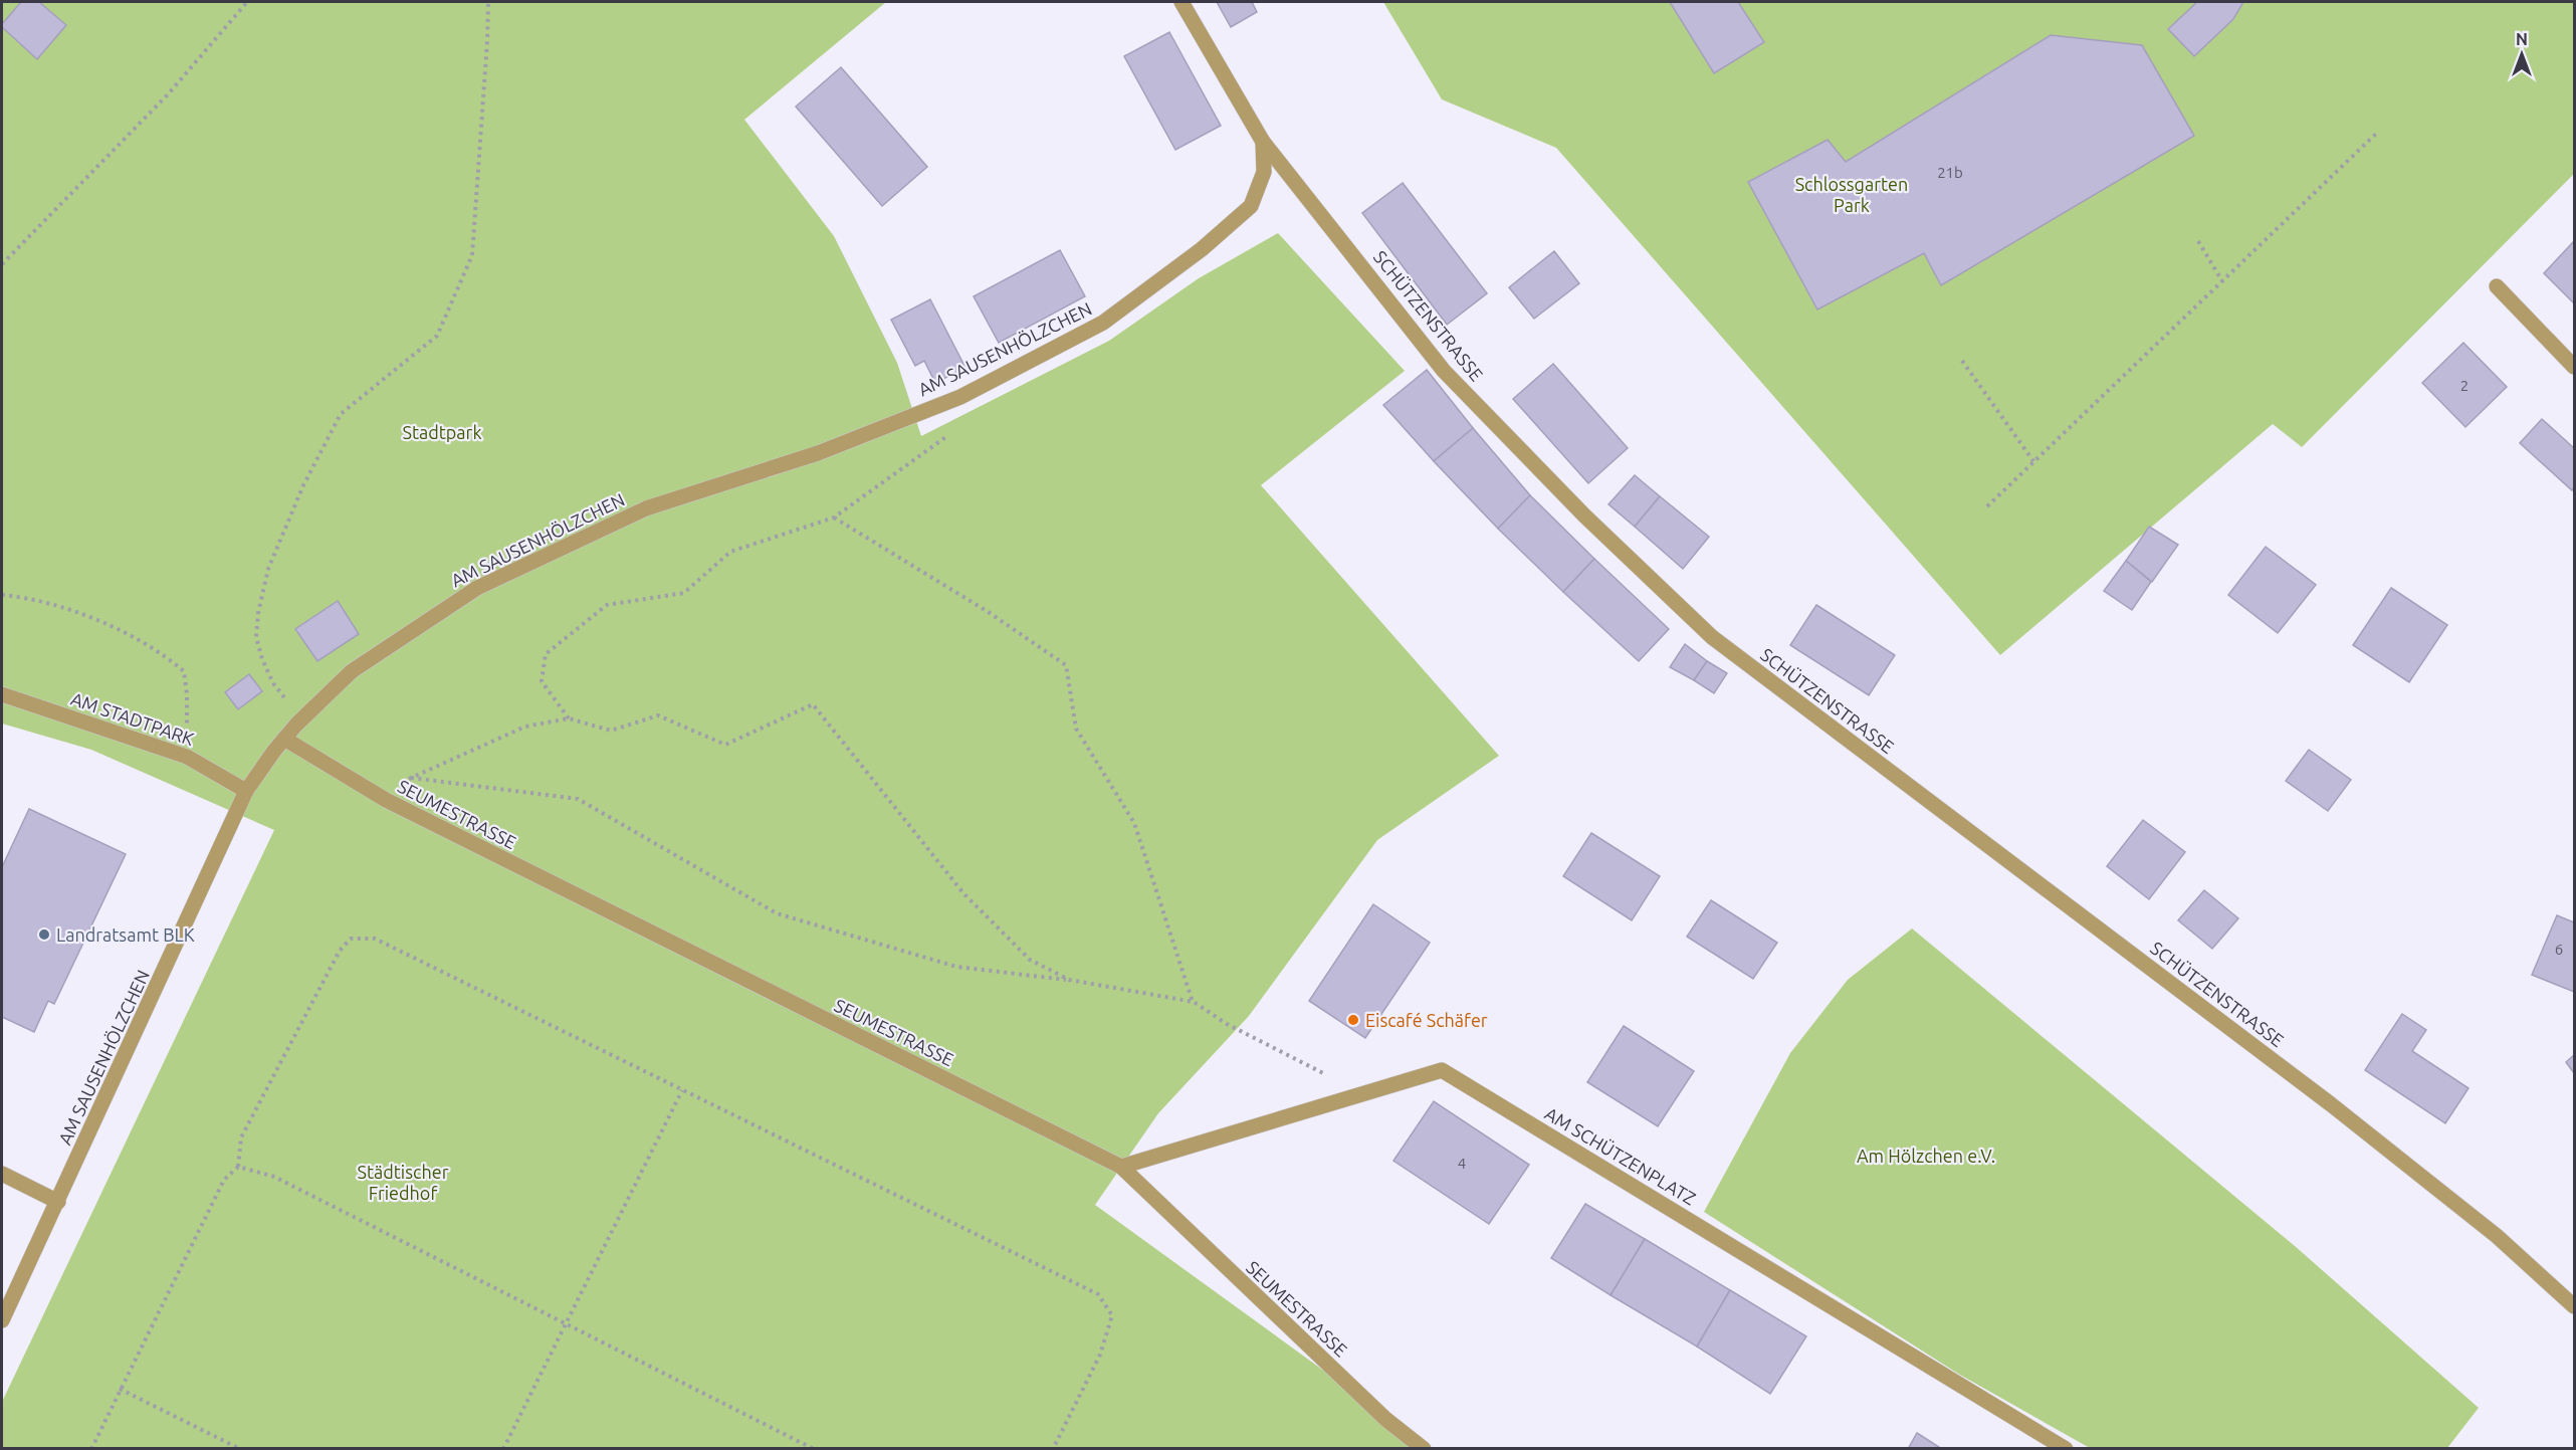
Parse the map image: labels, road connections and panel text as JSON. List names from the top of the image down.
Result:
{
  "streets": {
    "street": [
      "SCHÜTZENSTRASSE",
      "AM SAUSENHÖLZCHEN",
      "AM STADTPARK",
      "SEUMESTRASSE",
      "AM SCHÜTZENPLATZ"
    ]
  },
  "crossings": [
    ["SCHÜTZENSTRASSE", "AM SAUSENHÖLZCHEN"],
    ["AM SAUSENHÖLZCHEN", "AM STADTPARK"],
    ["AM SAUSENHÖLZCHEN", "SEUMESTRASSE"],
    ["SEUMESTRASSE", "AM SCHÜTZENPLATZ"]
  ],
  "parks": [
    "Schlossgarten Park",
    "Stadtpark",
    "Am Hölzchen e.V.",
    "Städtischer Friedhof"
  ],
  "places": ["Landratsamt BLK", "Eiscafé Schäfer"],
  "house_numbers": [
    "21b",
    "2",
    "6",
    "4"
  ],
  "north": "top"
}
